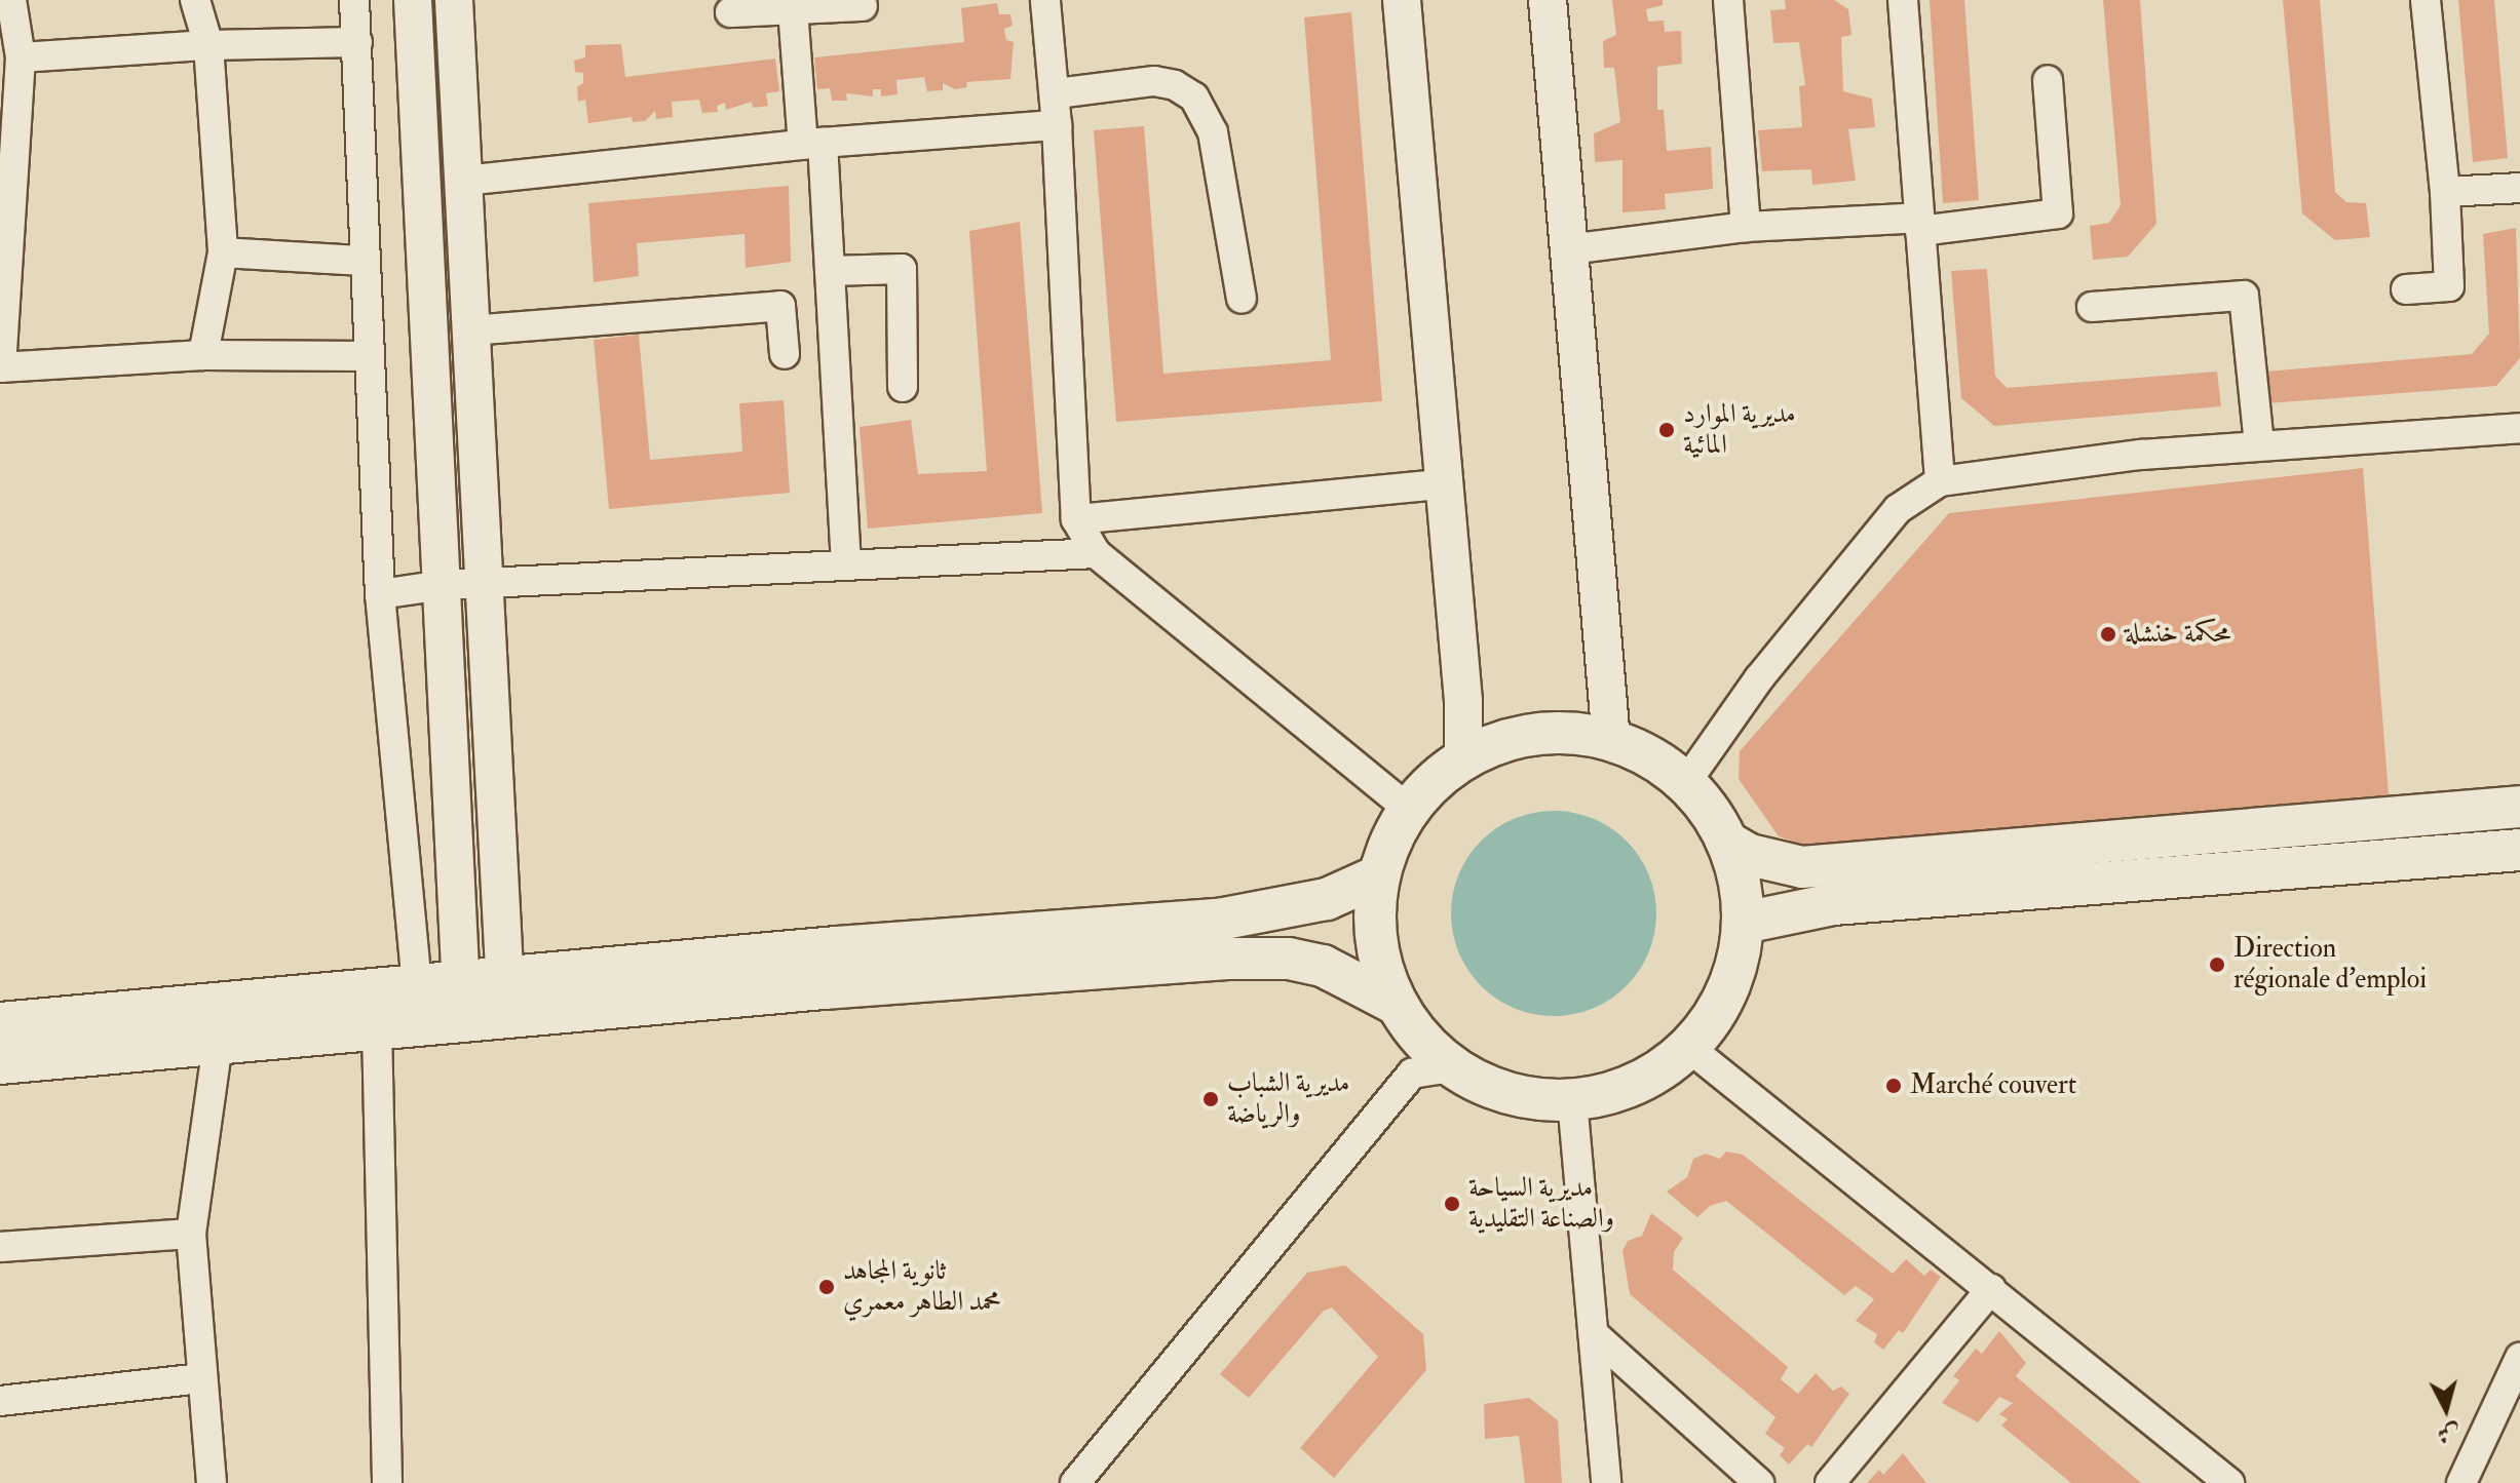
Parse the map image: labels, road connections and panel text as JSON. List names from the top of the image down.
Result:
{
  "places": [
    "مديرية الموارد المائية",
    "محكمة خنشلة",
    "Direction régionale d'emploi",
    "Marché couvert",
    "مديرية الشباب والرياضة",
    "مديرية السياحة والصناعة التقليدية",
    "ثانوية المجاهد محمد الطاهر معمري"
  ],
  "north": "bottom"
}
